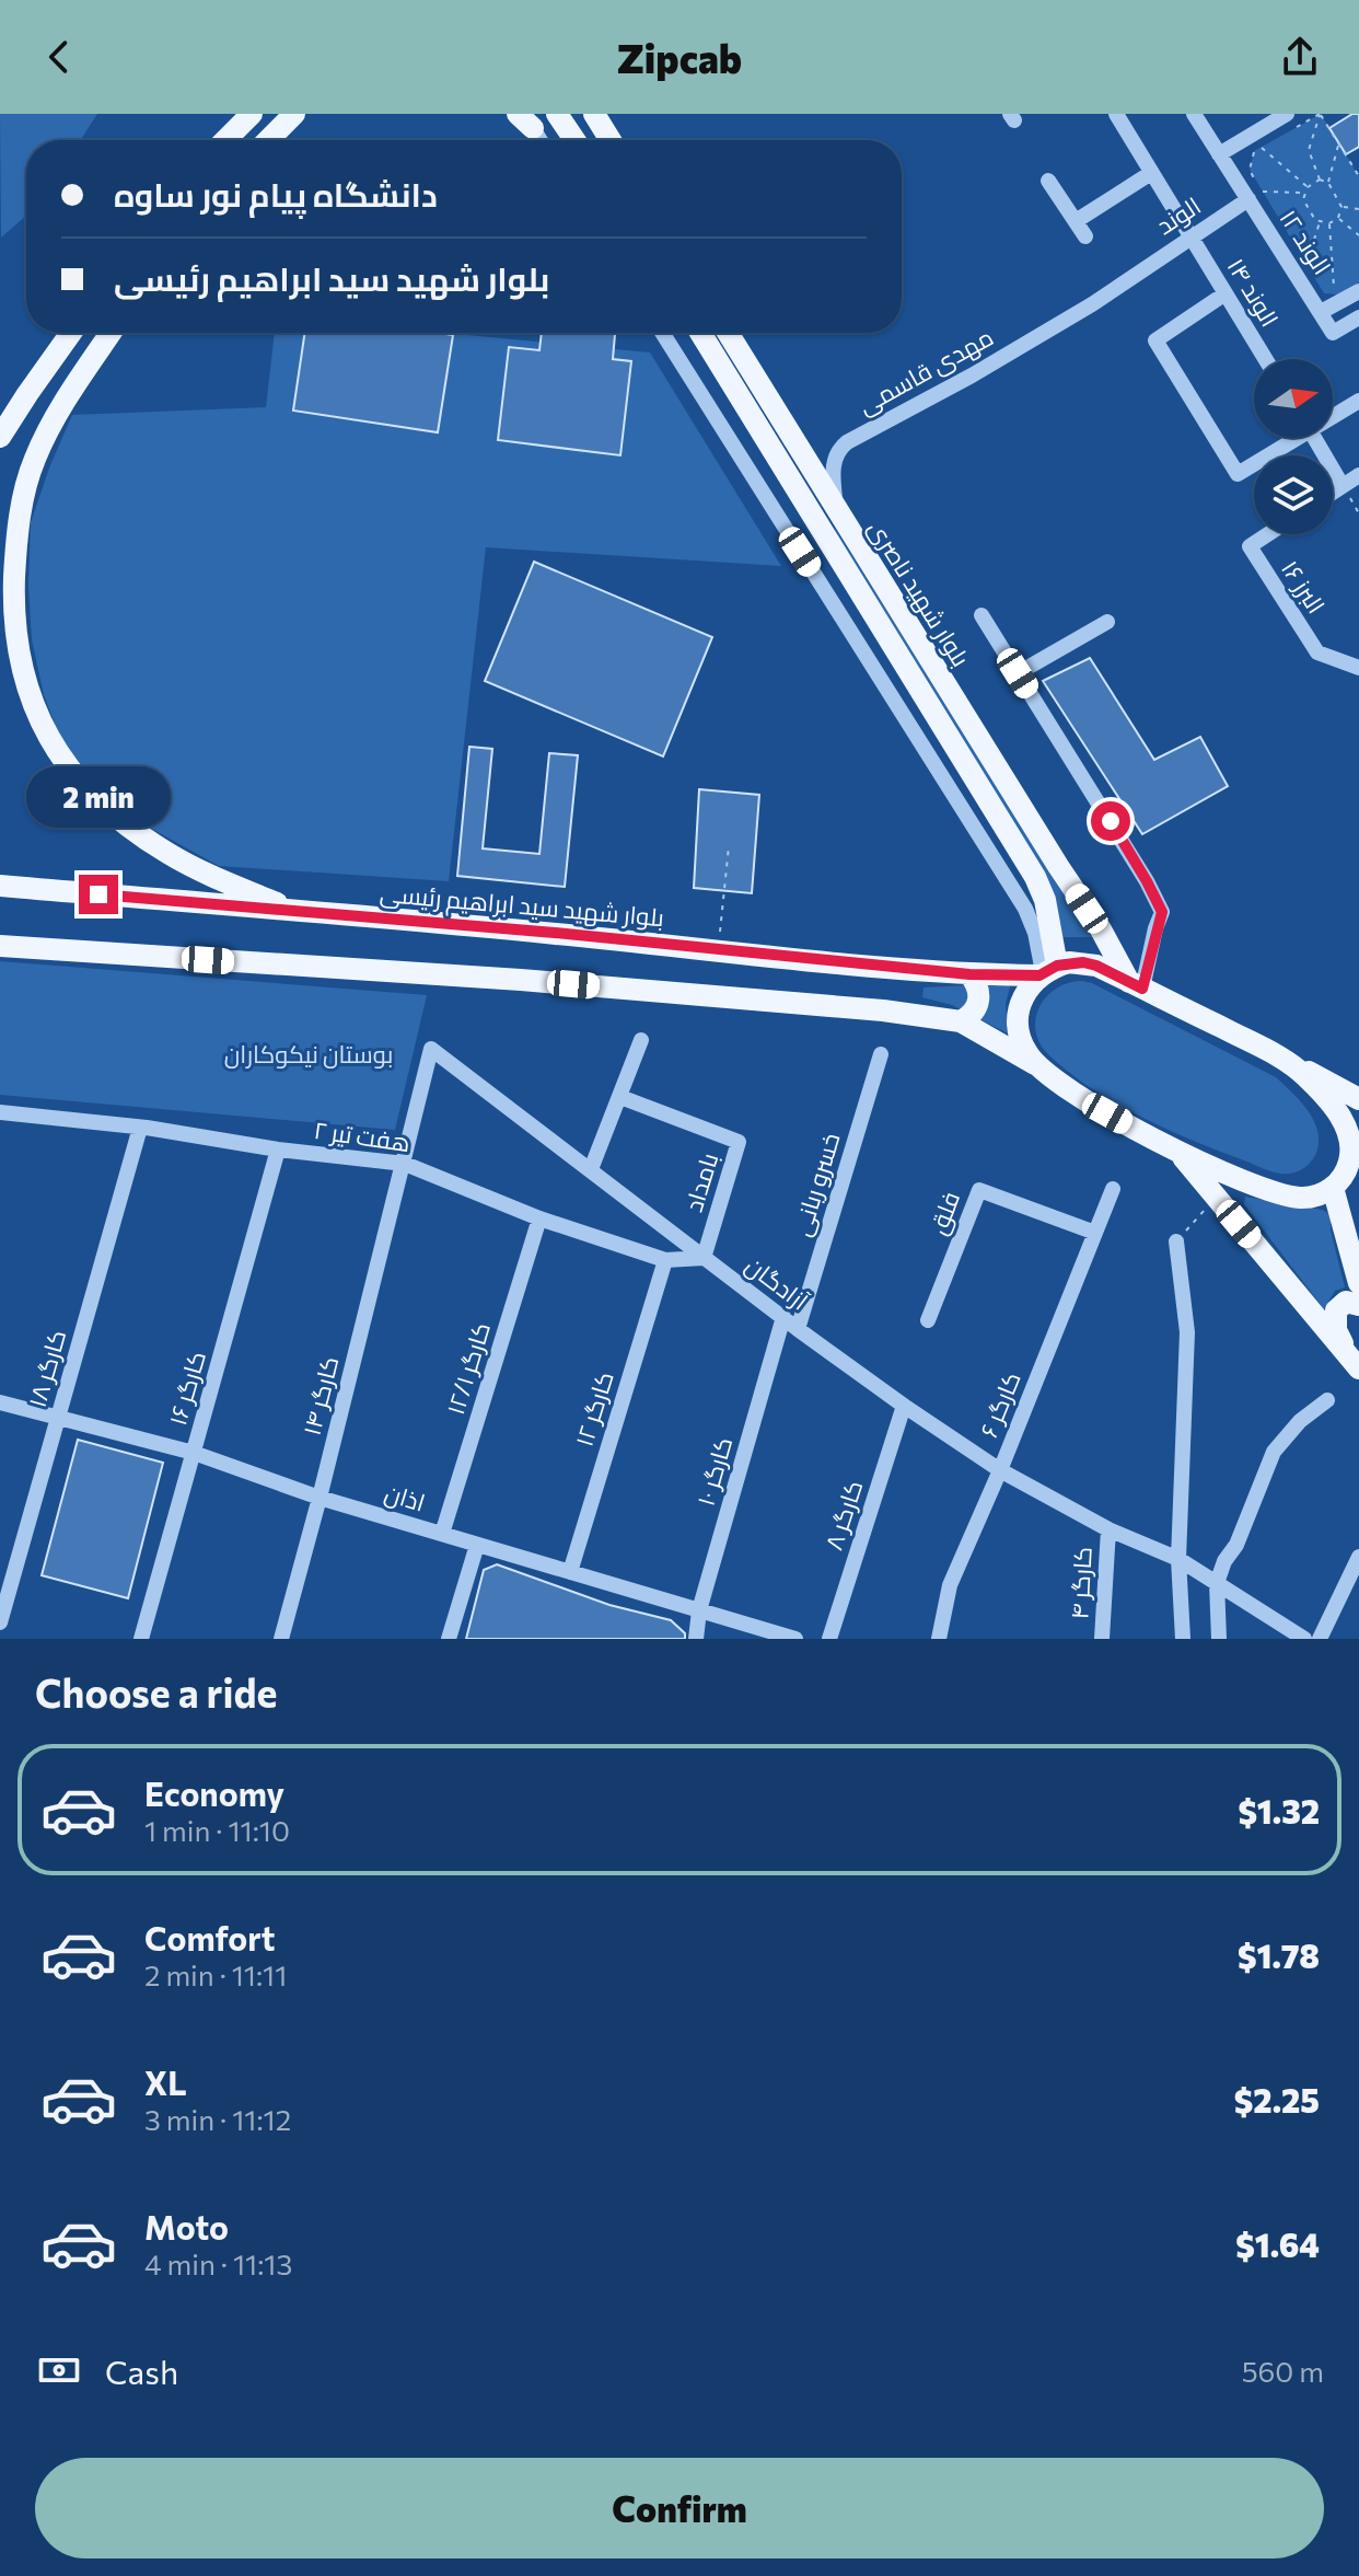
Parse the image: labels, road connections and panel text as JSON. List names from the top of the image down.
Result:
{
  "streets": {
    "main road": ["بلوار شهید ناصری", "بلوار شهید سید ابراهیم رئیسی"],
    "street": [
      "الوند",
      "الوند ۱۲",
      "الوند ۱۴",
      "مهدی قاسمی",
      "البرز ۱۶",
      "هفت تیر ۲",
      "بامداد",
      "خسرو ربانی",
      "فلق",
      "آزادگان",
      "کارگر ۱۸",
      "کارگر ۱۲/۱",
      "کارگر ۱۶",
      "کارگر ۱۴",
      "کارگر ۶",
      "کارگر ۱۲",
      "کارگر ۱۰",
      "اذان",
      "کارگر ۸",
      "کارگر ۴"
    ]
  },
  "crossings": [
    ["الوند", "الوند ۱۲"],
    ["الوند", "الوند ۱۴"],
    ["الوند", "مهدی قاسمی"],
    ["مهدی قاسمی", "بلوار شهید ناصری"],
    ["بلوار شهید ناصری", "بلوار شهید سید ابراهیم رئیسی"],
    ["هفت تیر ۲", "بامداد"],
    ["هفت تیر ۲", "آزادگان"],
    ["هفت تیر ۲", "کارگر ۱۸"],
    ["هفت تیر ۲", "کارگر ۱۲/۱"],
    ["هفت تیر ۲", "کارگر ۱۶"],
    ["هفت تیر ۲", "کارگر ۱۴"],
    ["هفت تیر ۲", "کارگر ۱۲"],
    ["بامداد", "آزادگان"],
    ["خسرو ربانی", "آزادگان"],
    ["فلق", "کارگر ۶"],
    ["آزادگان", "کارگر ۱۴"],
    ["آزادگان", "کارگر ۶"],
    ["آزادگان", "کارگر ۱۰"],
    ["آزادگان", "کارگر ۸"],
    ["آزادگان", "کارگر ۴"],
    ["کارگر ۱۸", "اذان"],
    ["کارگر ۱۲/۱", "اذان"],
    ["کارگر ۱۶", "اذان"],
    ["کارگر ۱۴", "اذان"],
    ["کارگر ۱۲", "اذان"],
    ["کارگر ۱۰", "اذان"]
  ],
  "parks": ["بوستان نیکوکاران"],
  "north": "right",
  "page": {
    "header": "Zipcab",
    "banner": ["دانشگاه پیام نور ساوه", "بلوار شهید سید ابراهیم رئیسی"],
    "bubble": "2 min",
    "heading": "Choose a ride",
    "list": [
      {
        "name": "Economy",
        "note": "1 min · 11:10",
        "value": "$1.32"
      },
      {
        "name": "Comfort",
        "note": "2 min · 11:11",
        "value": "$1.78"
      },
      {
        "name": "XL",
        "note": "3 min · 11:12",
        "value": "$2.25"
      },
      {
        "name": "Moto",
        "note": "4 min · 11:13",
        "value": "$1.64"
      }
    ],
    "pay": ["Cash", "560 m"],
    "buttons": "Confirm"
  }
}
